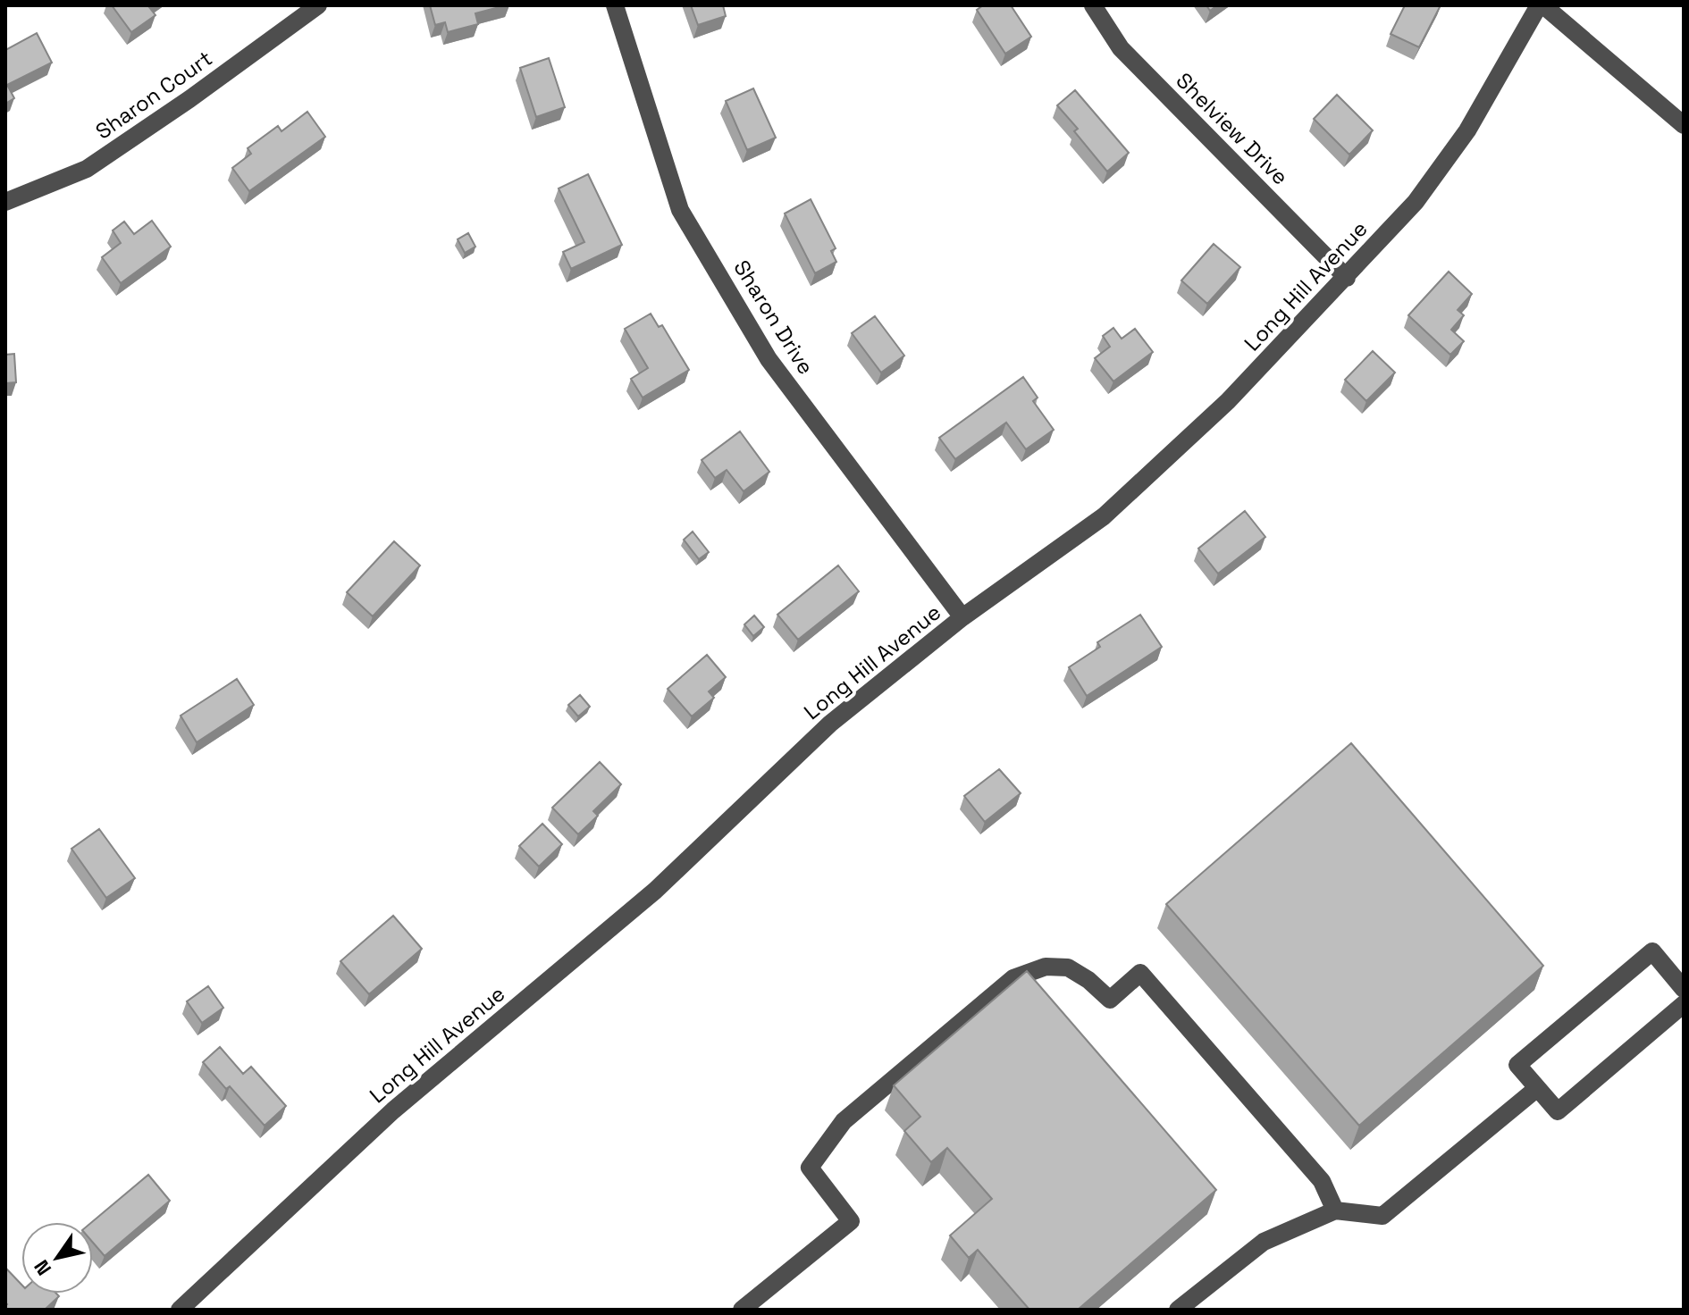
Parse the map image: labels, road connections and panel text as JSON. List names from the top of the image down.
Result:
{
  "streets": {
    "street": [
      "Sharon Court",
      "Shelview Drive",
      "Long Hill Avenue",
      "Sharon Drive"
    ]
  },
  "crossings": [
    ["Shelview Drive", "Long Hill Avenue"],
    ["Long Hill Avenue", "Sharon Drive"]
  ],
  "north": "bottom left"
}
